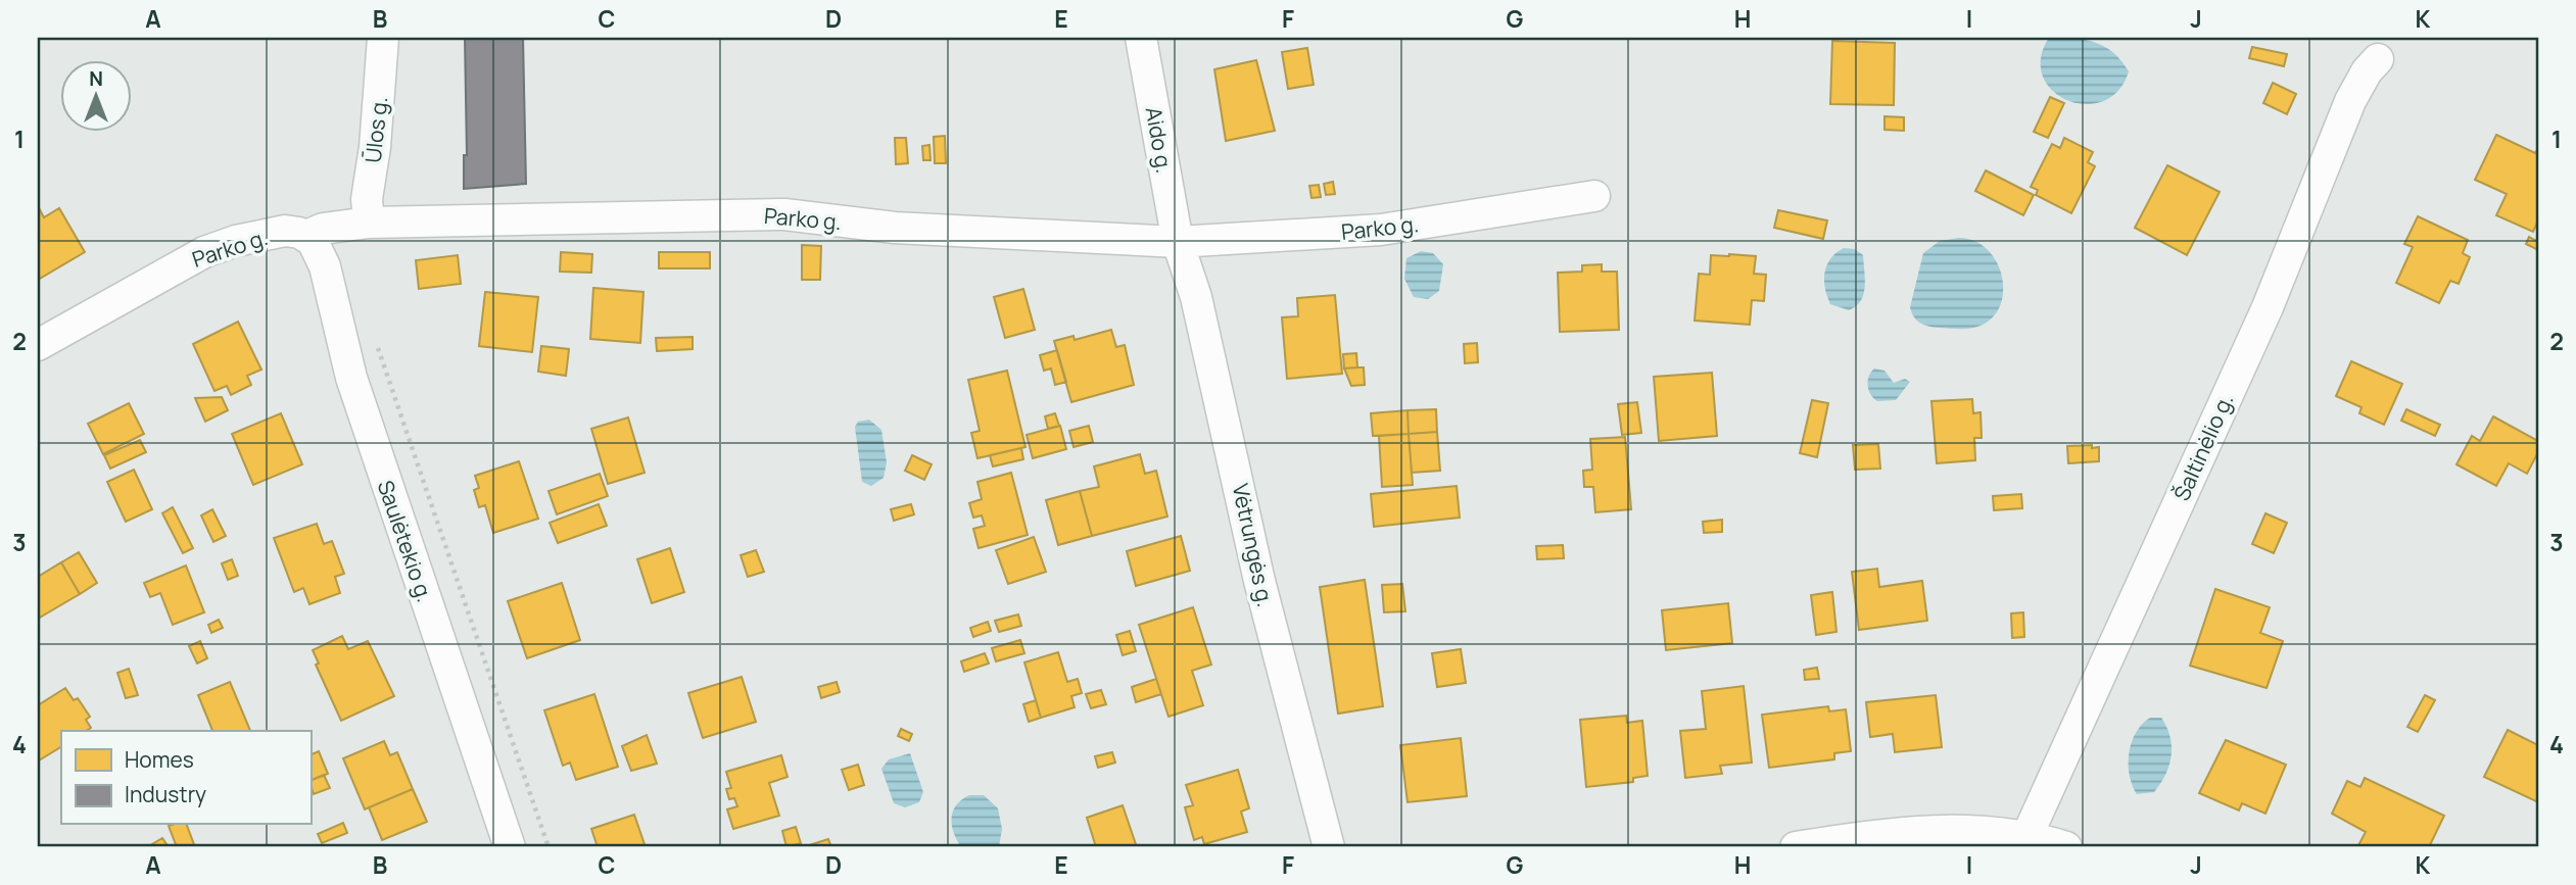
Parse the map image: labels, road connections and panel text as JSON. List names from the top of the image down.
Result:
{
  "streets": {
    "street": [
      "Ūlos g.",
      "Aido g.",
      "Parko g.",
      "Šaltinėlio g.",
      "Saulėtekio g.",
      "Vėtrungės g."
    ]
  },
  "crossings": [
    ["Ūlos g.", "Parko g."],
    ["Aido g.", "Parko g."],
    ["Aido g.", "Vėtrungės g."],
    ["Parko g.", "Saulėtekio g."],
    ["Parko g.", "Vėtrungės g."]
  ],
  "legend": ["Homes", "Industry"],
  "north": "top",
  "grid": {
    "columns": [
      "A",
      "B",
      "C",
      "D",
      "E",
      "F",
      "G",
      "H",
      "I",
      "J",
      "K"
    ],
    "rows": [
      "1",
      "2",
      "3",
      "4"
    ]
  }
}
